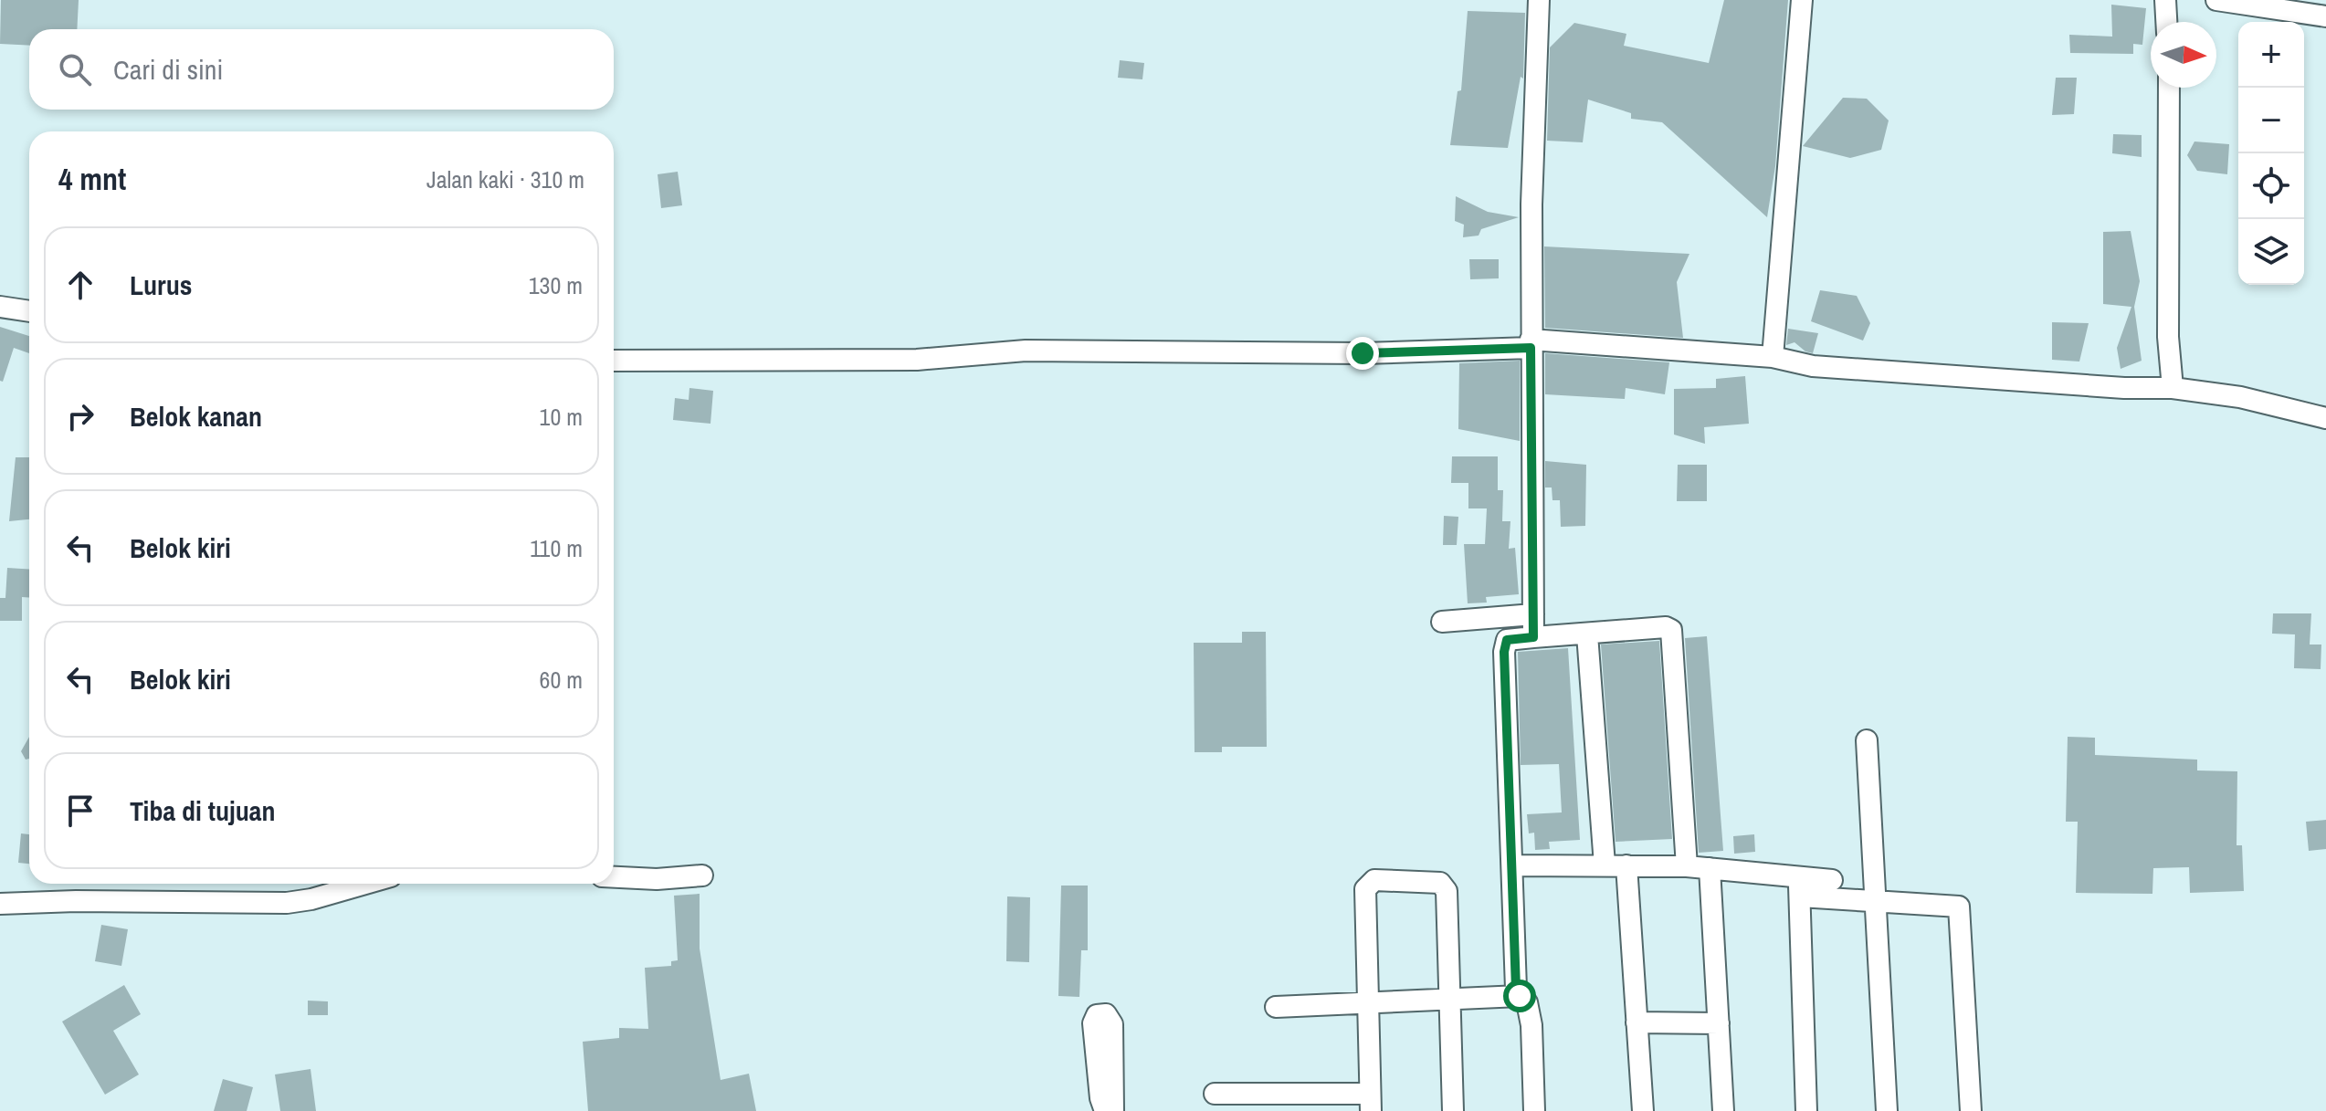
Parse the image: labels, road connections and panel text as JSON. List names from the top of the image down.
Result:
{
  "north": "right",
  "page": {
    "map_buttons": ["+", "−"],
    "search": "Cari di sini",
    "heading": ["4 mnt", "Jalan kaki · 310 m"],
    "list": [
      ["Lurus", "130 m"],
      ["Belok kanan", "10 m"],
      ["Belok kiri", "110 m"],
      ["Belok kiri", "60 m"],
      "Tiba di tujuan"
    ]
  }
}
